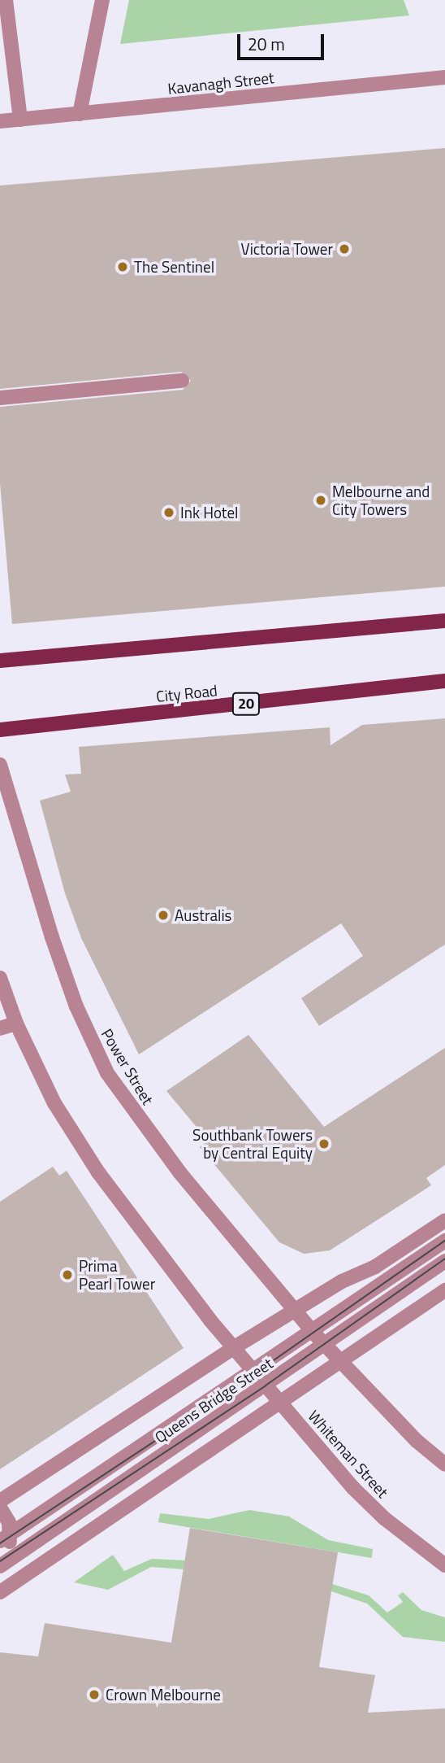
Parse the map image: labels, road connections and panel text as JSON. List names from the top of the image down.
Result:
{
  "streets": {
    "main road": ["City Road", "20"],
    "street": [
      "Kavanagh Street",
      "Power Street",
      "Queens Bridge Street",
      "Whiteman Street"
    ]
  },
  "crossings": [
    ["Power Street", "Queens Bridge Street"],
    ["Queens Bridge Street", "Whiteman Street"]
  ],
  "places": [
    "Victoria Tower",
    "The Sentinel",
    "Melbourne and City Towers",
    "Ink Hotel",
    "Australis",
    "Southbank Towers by Central Equity",
    "Prima Pearl Tower",
    "Crown Melbourne"
  ],
  "scale_bar": "20 m"
}
